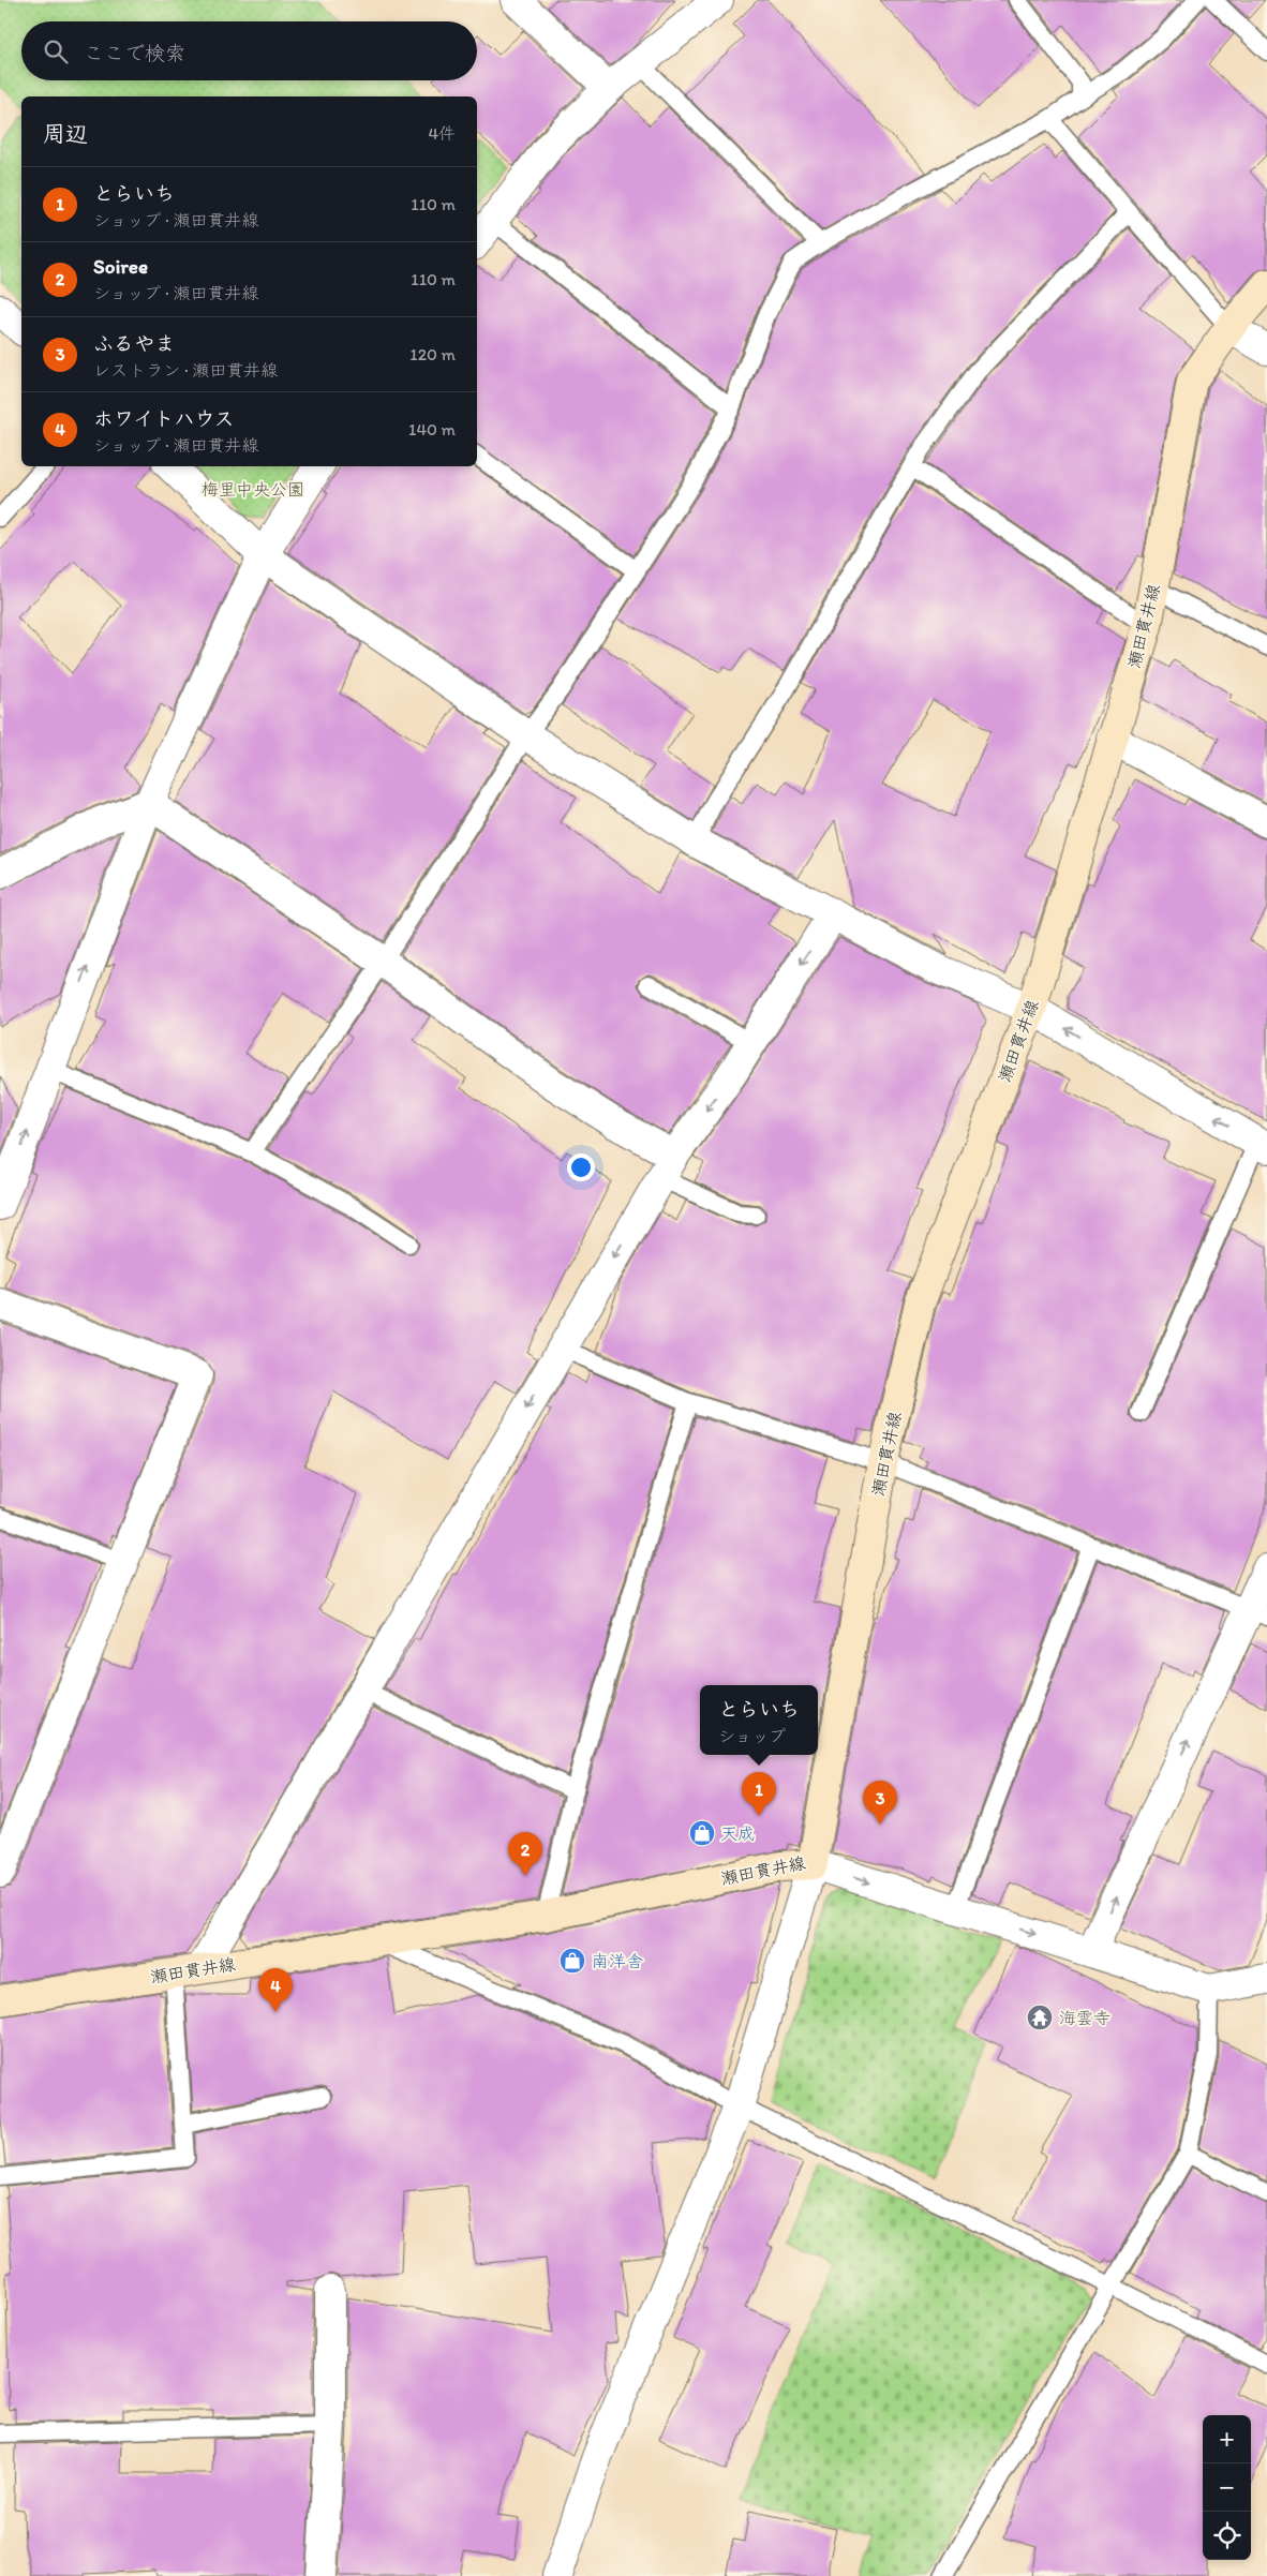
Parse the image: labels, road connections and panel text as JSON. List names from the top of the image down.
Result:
{
  "streets": {
    "main road": ["瀬田貫井線"]
  },
  "parks": ["梅里中央公園"],
  "places": {
    "shop": ["天成", "南洋舎"],
    "temple": ["海雲寺"]
  },
  "page": {
    "search": "ここで検索",
    "heading": ["周辺", "4件"],
    "list": [
      {
        "mark": "1",
        "name": "とらいち",
        "note": "ショップ · 瀬田貫井線",
        "value": "110 m"
      },
      {
        "mark": "2",
        "name": "Soiree",
        "note": "ショップ · 瀬田貫井線",
        "value": "110 m"
      },
      {
        "mark": "3",
        "name": "ふるやま",
        "note": "レストラン · 瀬田貫井線",
        "value": "120 m"
      },
      {
        "mark": "4",
        "name": "ホワイトハウス",
        "note": "ショップ · 瀬田貫井線",
        "value": "140 m"
      }
    ],
    "popup": ["とらいち", "ショップ"],
    "pins": [
      "1",
      "3",
      "2",
      "4"
    ],
    "map_buttons": ["+", "−"]
  }
}
